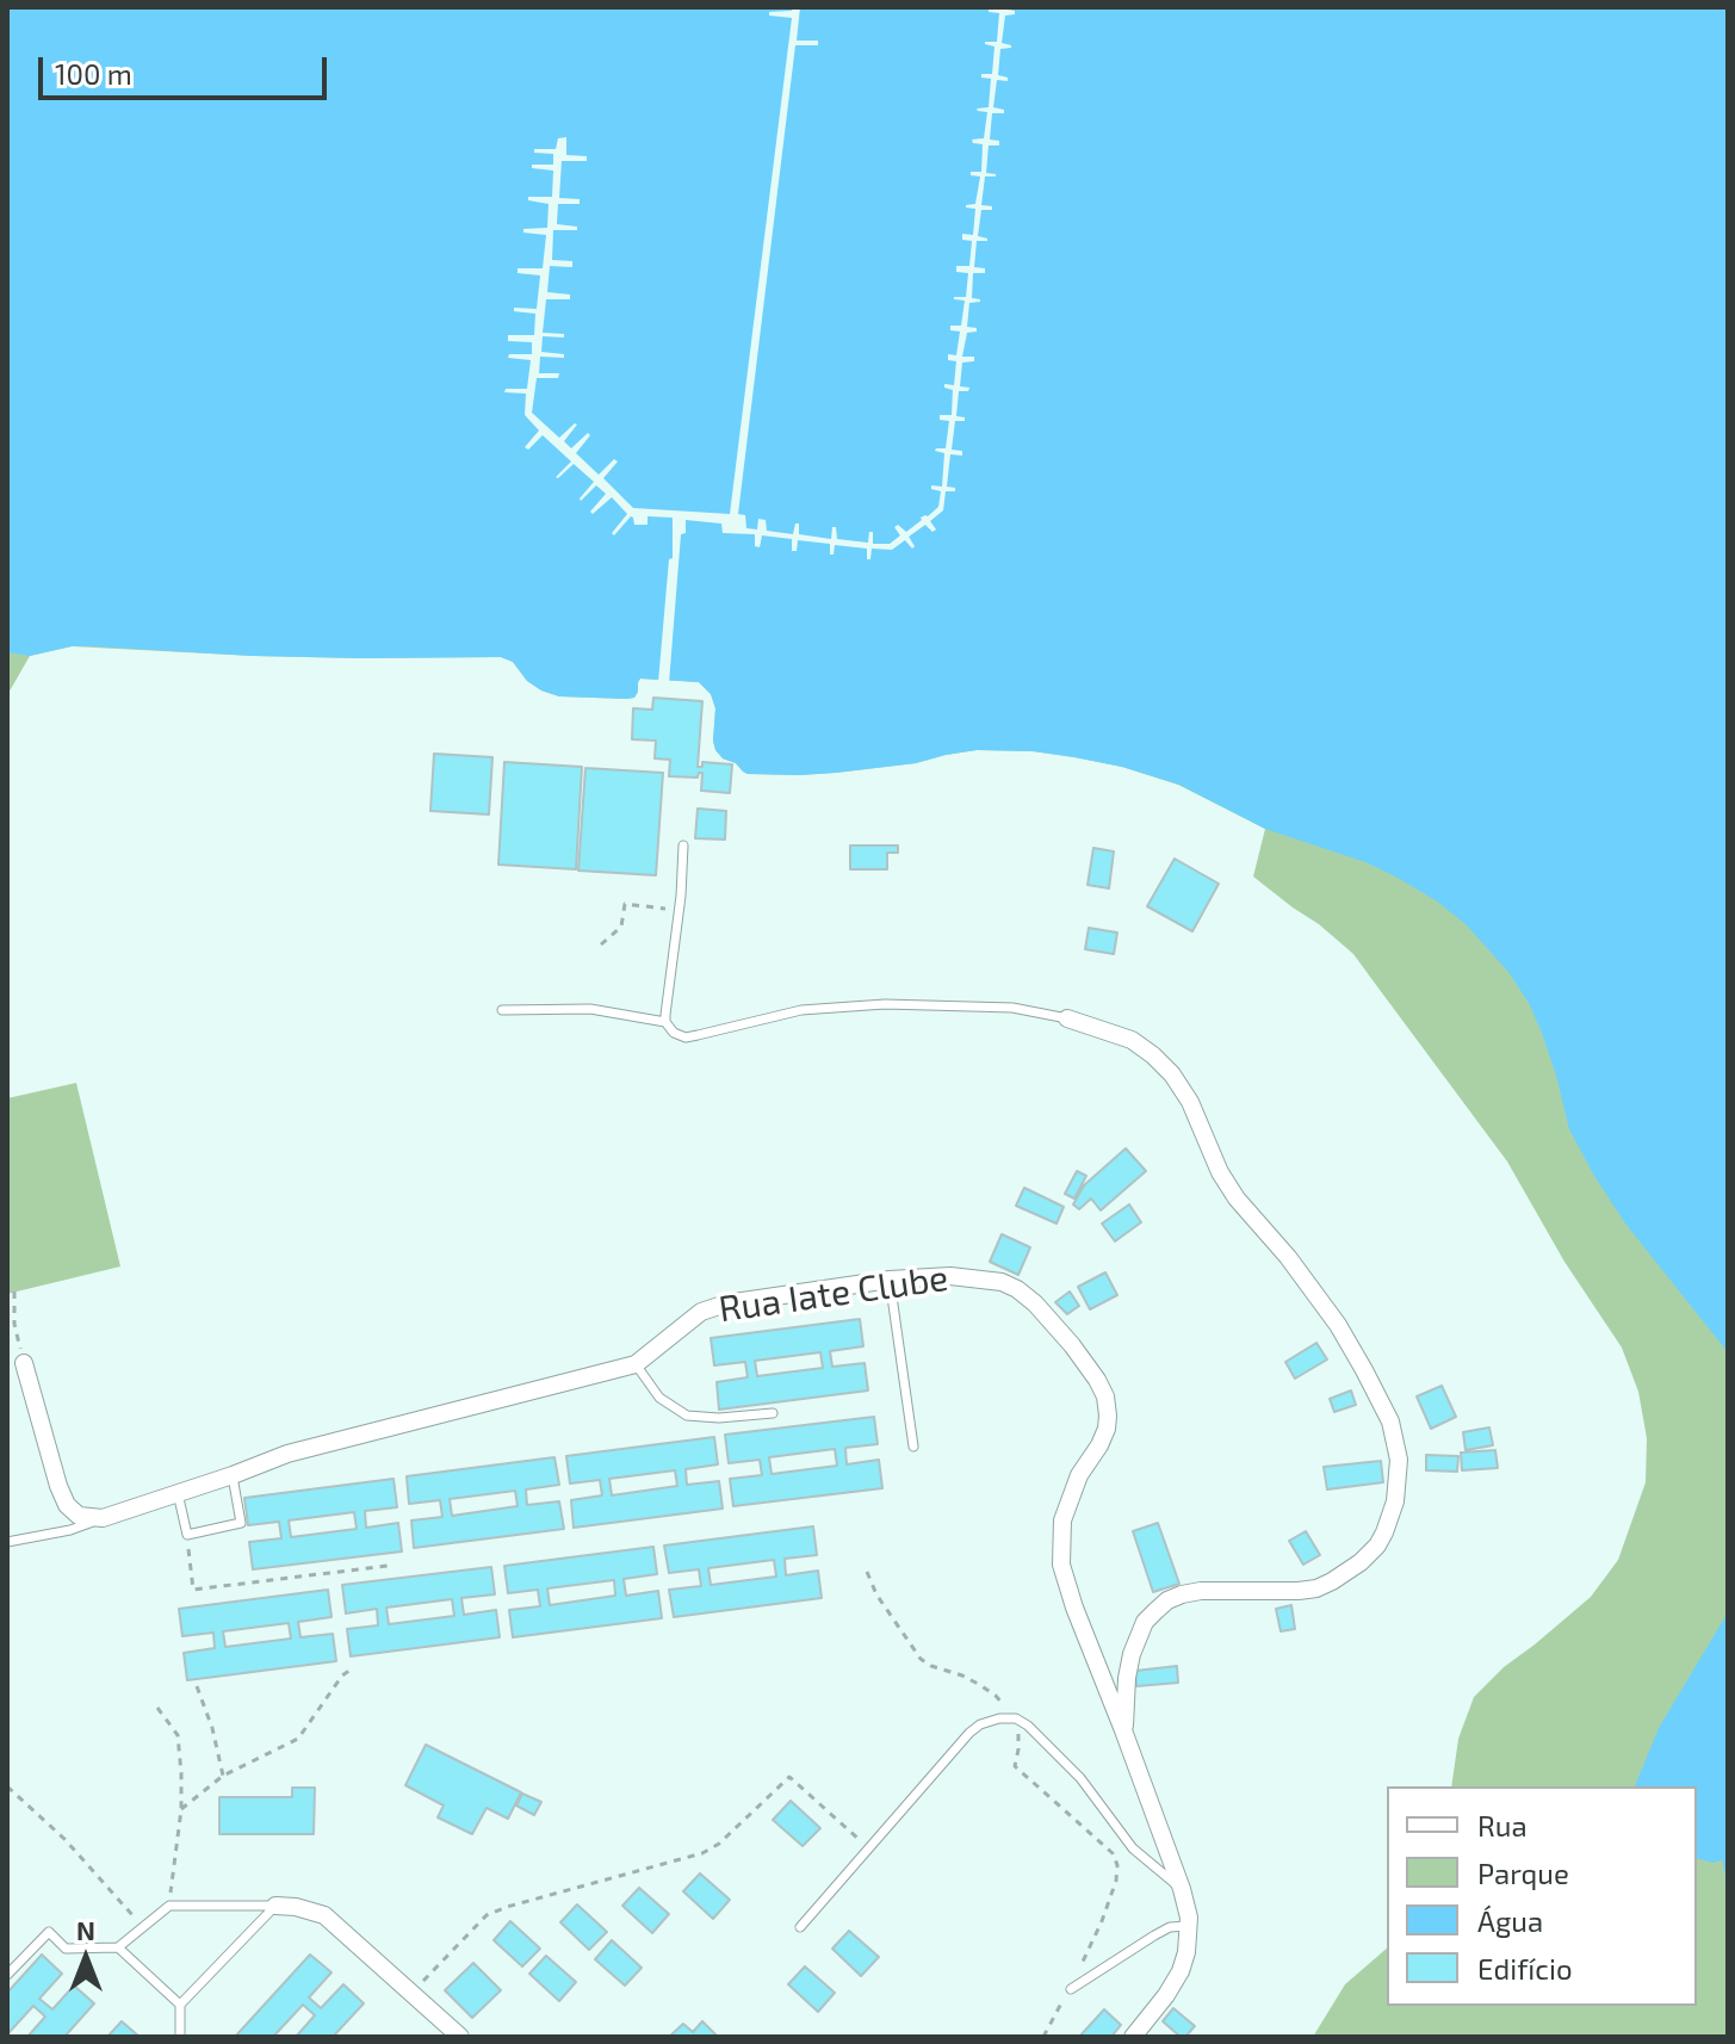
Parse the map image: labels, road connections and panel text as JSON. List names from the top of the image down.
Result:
{
  "streets": {
    "street": ["Rua Iate Clube"]
  },
  "legend": [
    "Rua",
    "Parque",
    "Água",
    "Edifício"
  ],
  "scale_bar": "100 m",
  "north": "top"
}
